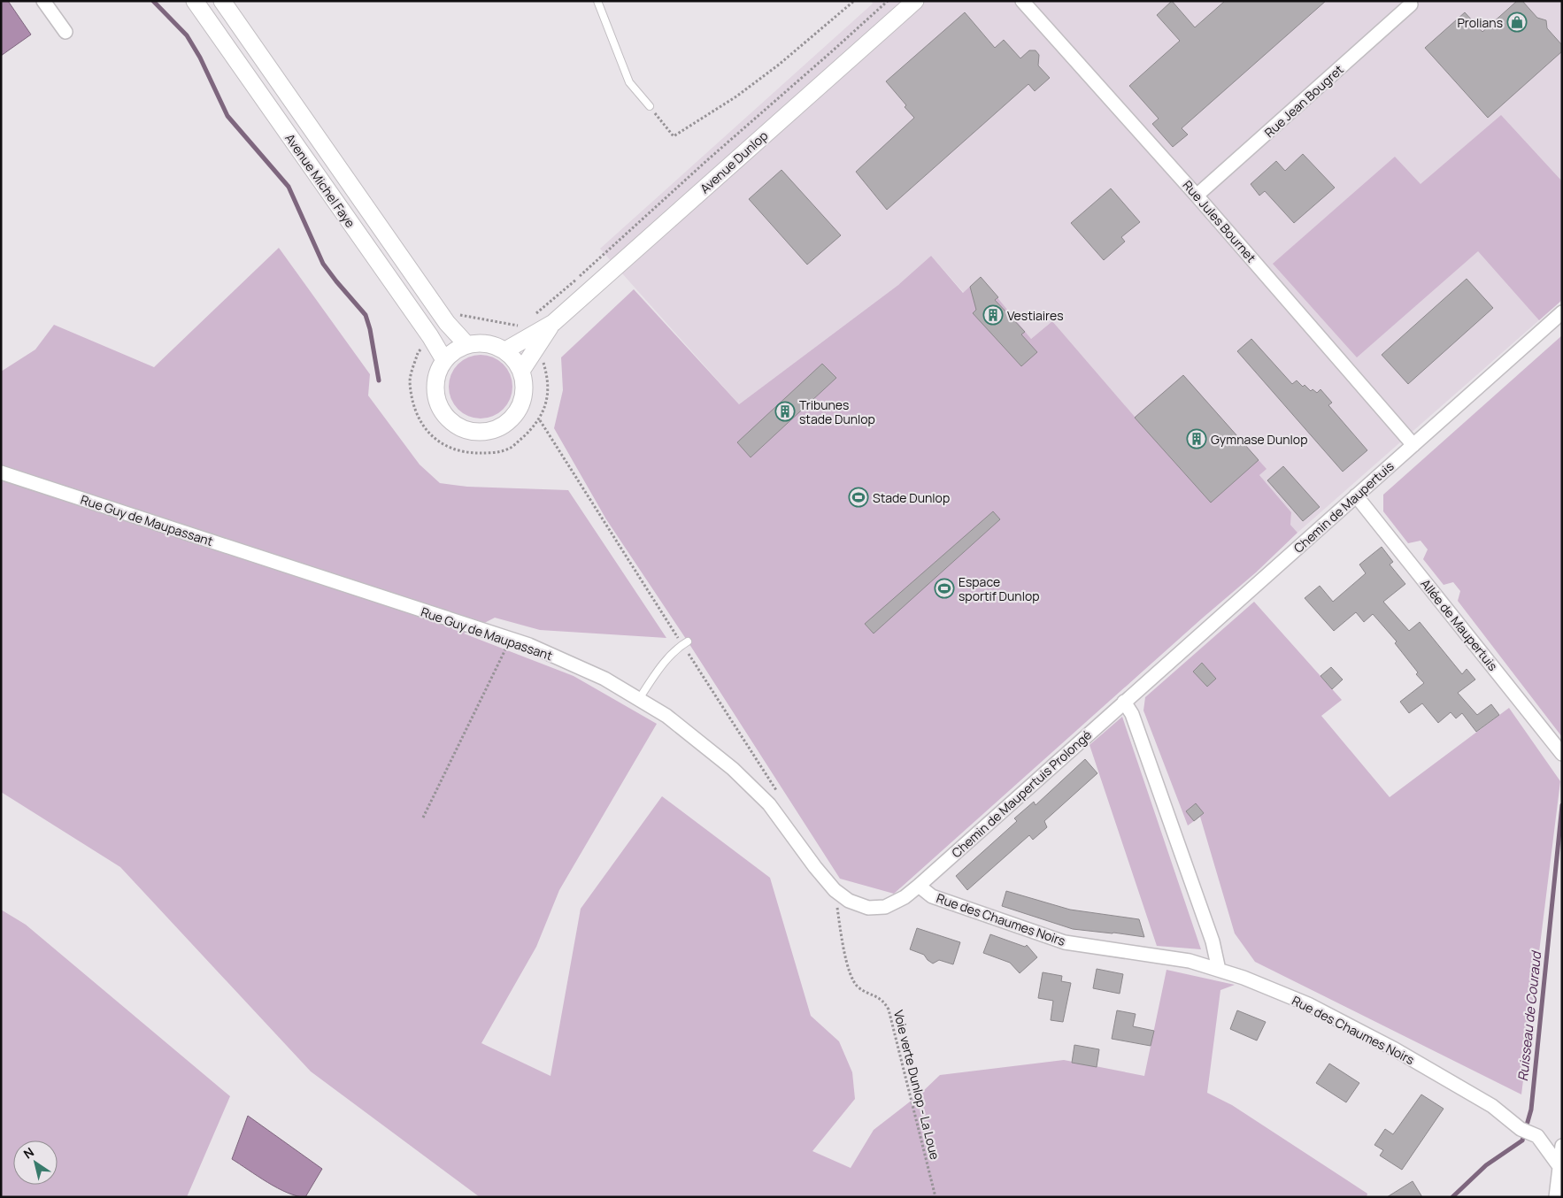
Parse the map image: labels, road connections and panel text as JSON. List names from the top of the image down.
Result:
{
  "streets": {
    "street": [
      "Rue Jean Bougret",
      "Avenue Dunlop",
      "Avenue Michel Faye",
      "Rue Jules Bournet",
      "Chemin de Maupertuis",
      "Rue Guy de Maupassant",
      "Allée de Maupertuis",
      "Chemin de Maupertuis Prolongé",
      "Rue des Chaumes Noirs"
    ],
    "path": ["Voie verte Dunlop - La Loue"]
  },
  "crossings": [
    ["Rue Jean Bougret", "Rue Jules Bournet"],
    ["Avenue Dunlop", "Avenue Michel Faye"],
    ["Rue Jules Bournet", "Chemin de Maupertuis"],
    ["Chemin de Maupertuis", "Allée de Maupertuis"],
    ["Chemin de Maupertuis", "Chemin de Maupertuis Prolongé"],
    ["Rue Guy de Maupassant", "Chemin de Maupertuis Prolongé"],
    ["Rue Guy de Maupassant", "Rue des Chaumes Noirs"],
    ["Rue Guy de Maupassant", "Voie verte Dunlop - La Loue"],
    ["Chemin de Maupertuis Prolongé", "Rue des Chaumes Noirs"]
  ],
  "water": ["Ruisseau de Couraud"],
  "places": {
    "shop": ["Prolians"],
    "building": ["Vestiaires", "Tribunes stade Dunlop", "Gymnase Dunlop"],
    "sports": ["Stade Dunlop", "Espace sportif Dunlop"]
  },
  "north": "top left"
}
